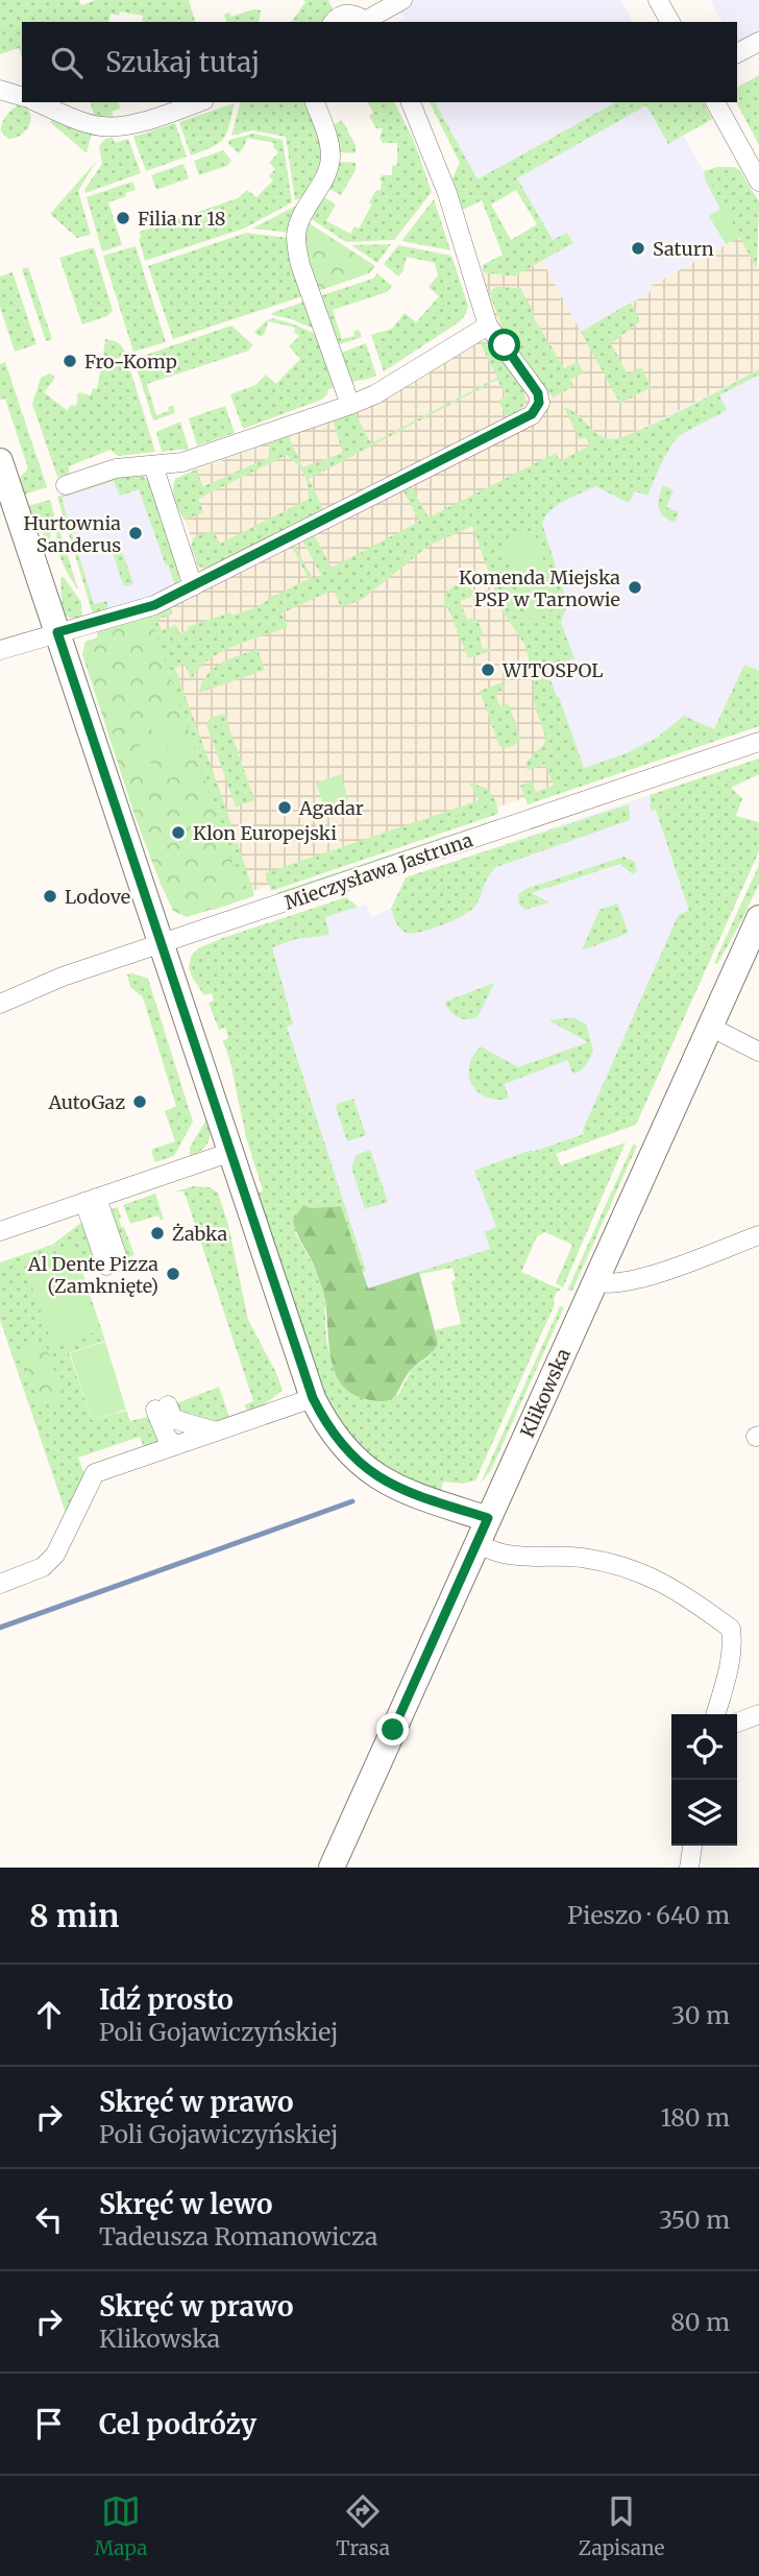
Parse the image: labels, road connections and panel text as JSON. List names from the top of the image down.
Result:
{
  "streets": {
    "street": ["Mieczysława Jastruna", "Klikowska"]
  },
  "places": [
    "Filia nr 18",
    "Saturn",
    "Fro-Komp",
    "Hurtownia Sanderus",
    "Komenda Miejska PSP w Tarnowie",
    "WITOSPOL",
    "Agadar",
    "Klon Europejski",
    "Lodove",
    "AutoGaz",
    "Żabka",
    "Al Dente Pizza (Zamknięte)"
  ],
  "page": {
    "search": "Szukaj tutaj",
    "heading": ["8 min", "Pieszo · 640 m"],
    "list": [
      ["Idź prosto", "Poli Gojawiczyńskiej", "30 m"],
      ["Skręć w prawo", "Poli Gojawiczyńskiej", "180 m"],
      ["Skręć w lewo", "Tadeusza Romanowicza", "350 m"],
      ["Skręć w prawo", "Klikowska", "80 m"],
      "Cel podróży"
    ],
    "nav": ["Mapa", "Trasa", "Zapisane"]
  }
}
